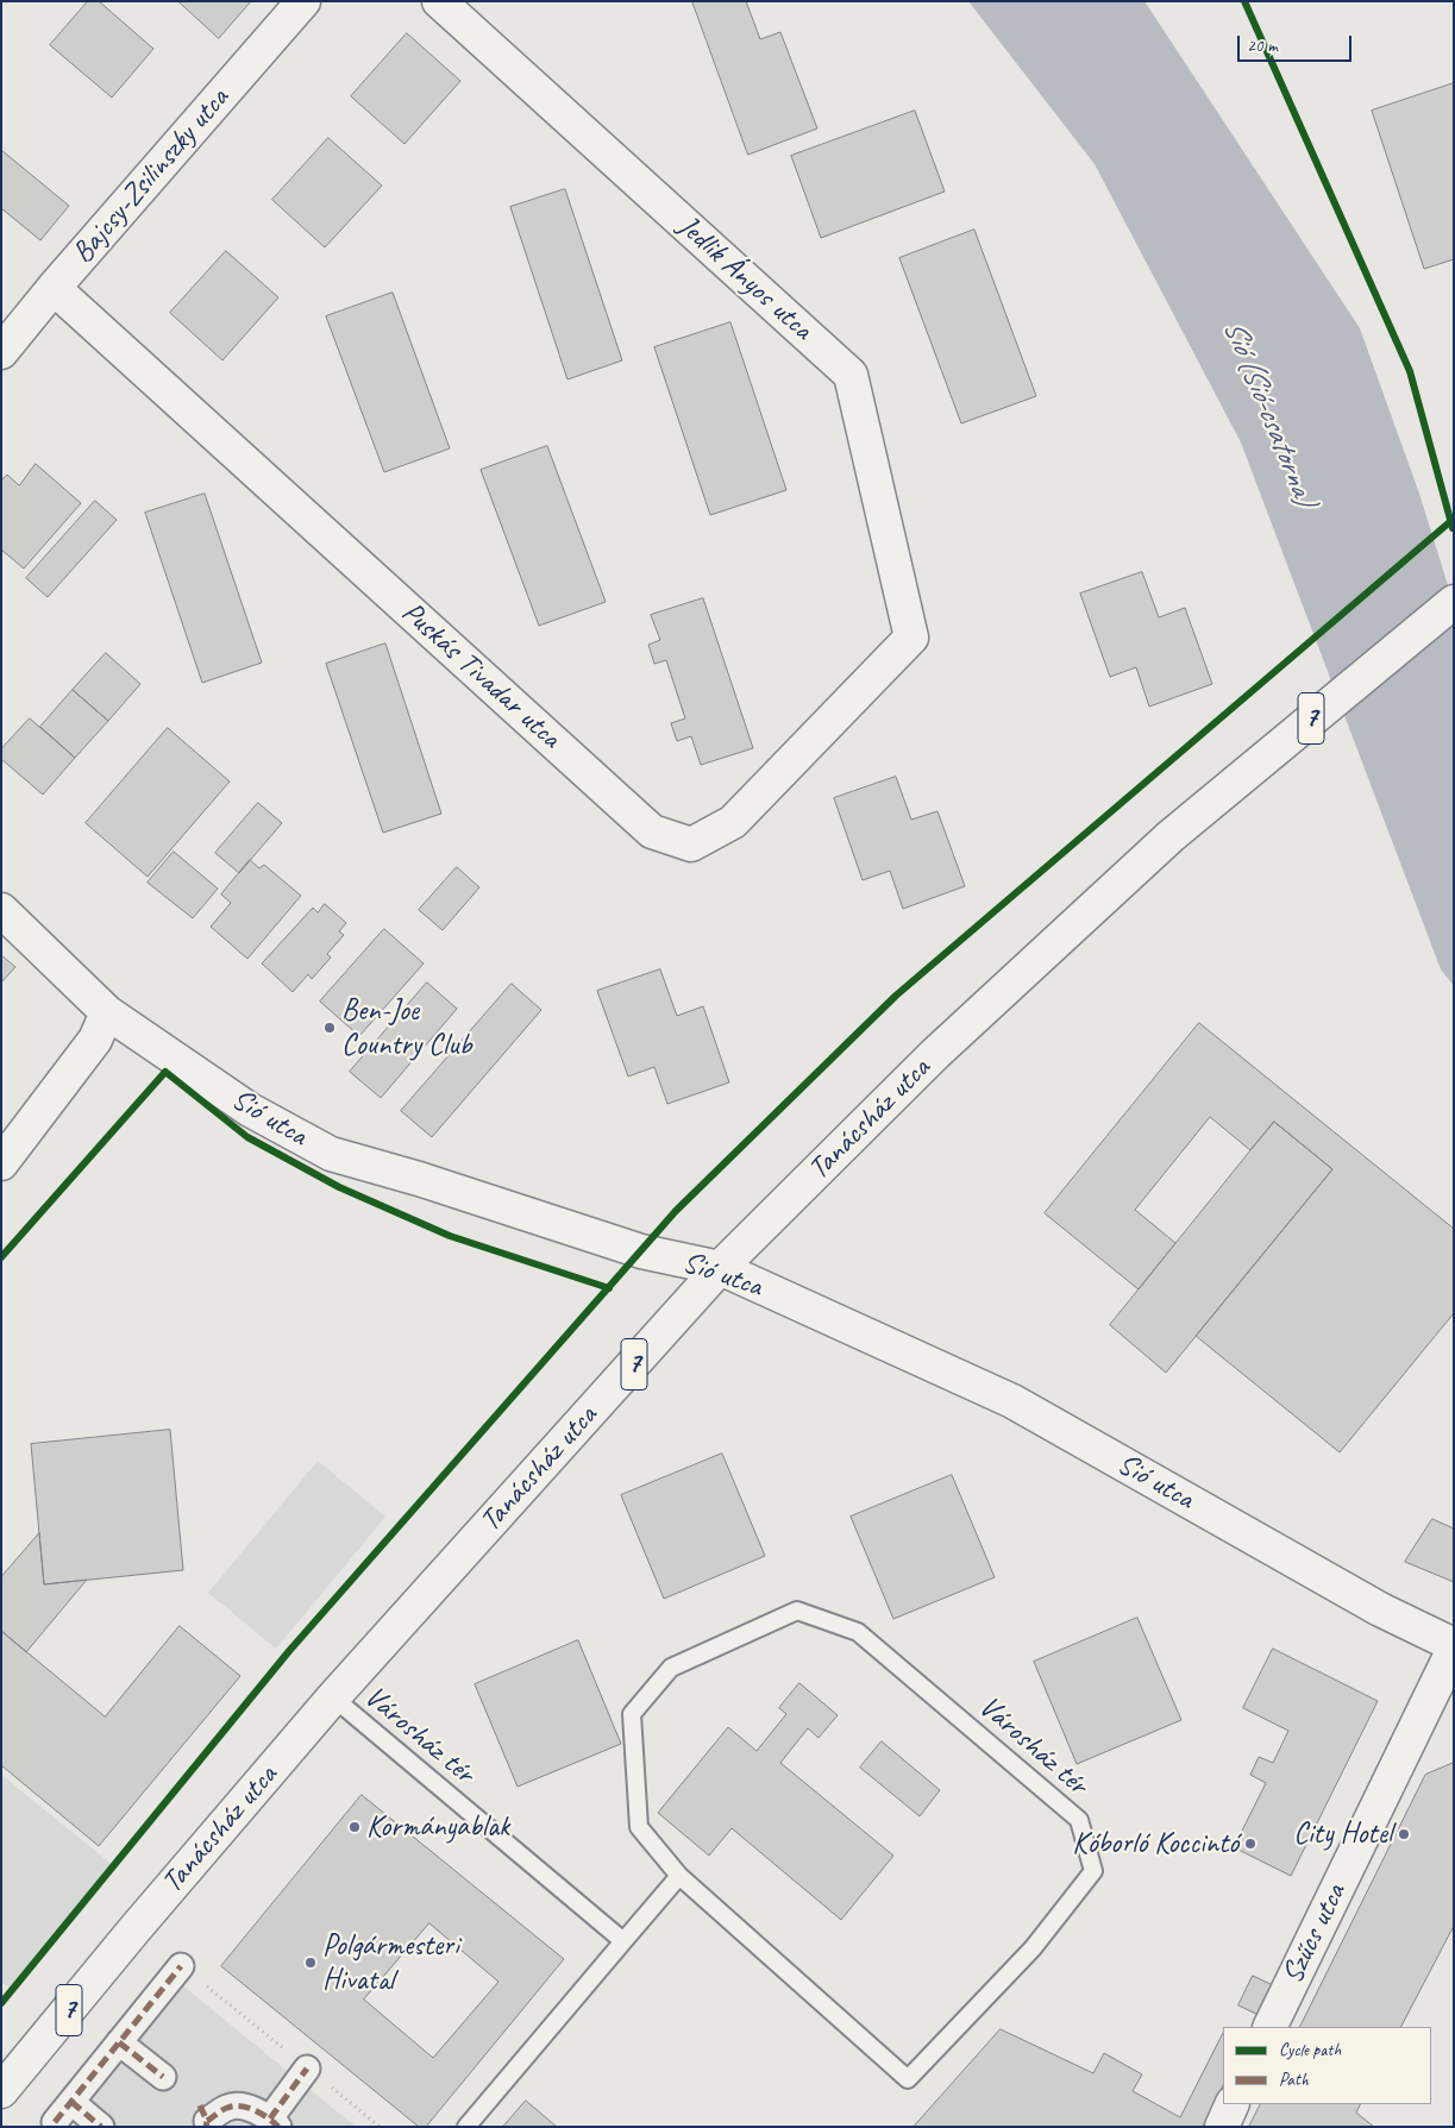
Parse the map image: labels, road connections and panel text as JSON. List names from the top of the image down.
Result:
{
  "streets": {
    "street": [
      "Bajcsy-Zsilinszky utca",
      "Jedlik Ányos utca",
      "Puskás Tivadar utca",
      "7",
      "Sió utca",
      "Tanácsház utca",
      "Szűcs utca"
    ],
    "lane": ["Városház tér"]
  },
  "crossings": [
    ["Bajcsy-Zsilinszky utca", "Puskás Tivadar utca"],
    ["Jedlik Ányos utca", "Puskás Tivadar utca"],
    ["Sió utca", "Tanácsház utca"],
    ["Sió utca", "Szűcs utca"],
    ["Tanácsház utca", "Városház tér"]
  ],
  "water": ["Sió (Sió-csatorna)"],
  "places": [
    "Ben-Joe Country Club",
    "Kormányablak",
    "City Hotel",
    "Kóborló Koccintó",
    "Polgármesteri Hivatal"
  ],
  "legend": ["Cycle path", "Path"],
  "scale_bar": "20 m"
}
